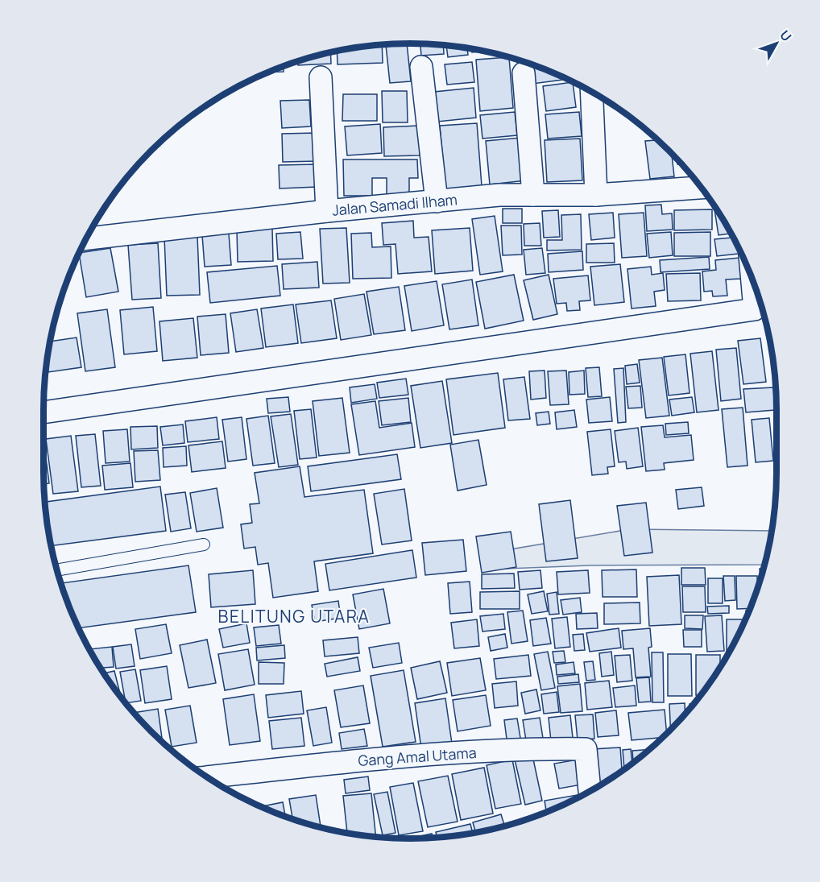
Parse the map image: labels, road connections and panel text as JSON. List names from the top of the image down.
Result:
{
  "streets": {
    "street": ["Jalan Samadi Ilham", "Gang Amal Utama"]
  },
  "districts": ["BELITUNG UTARA"],
  "north": "top right"
}
